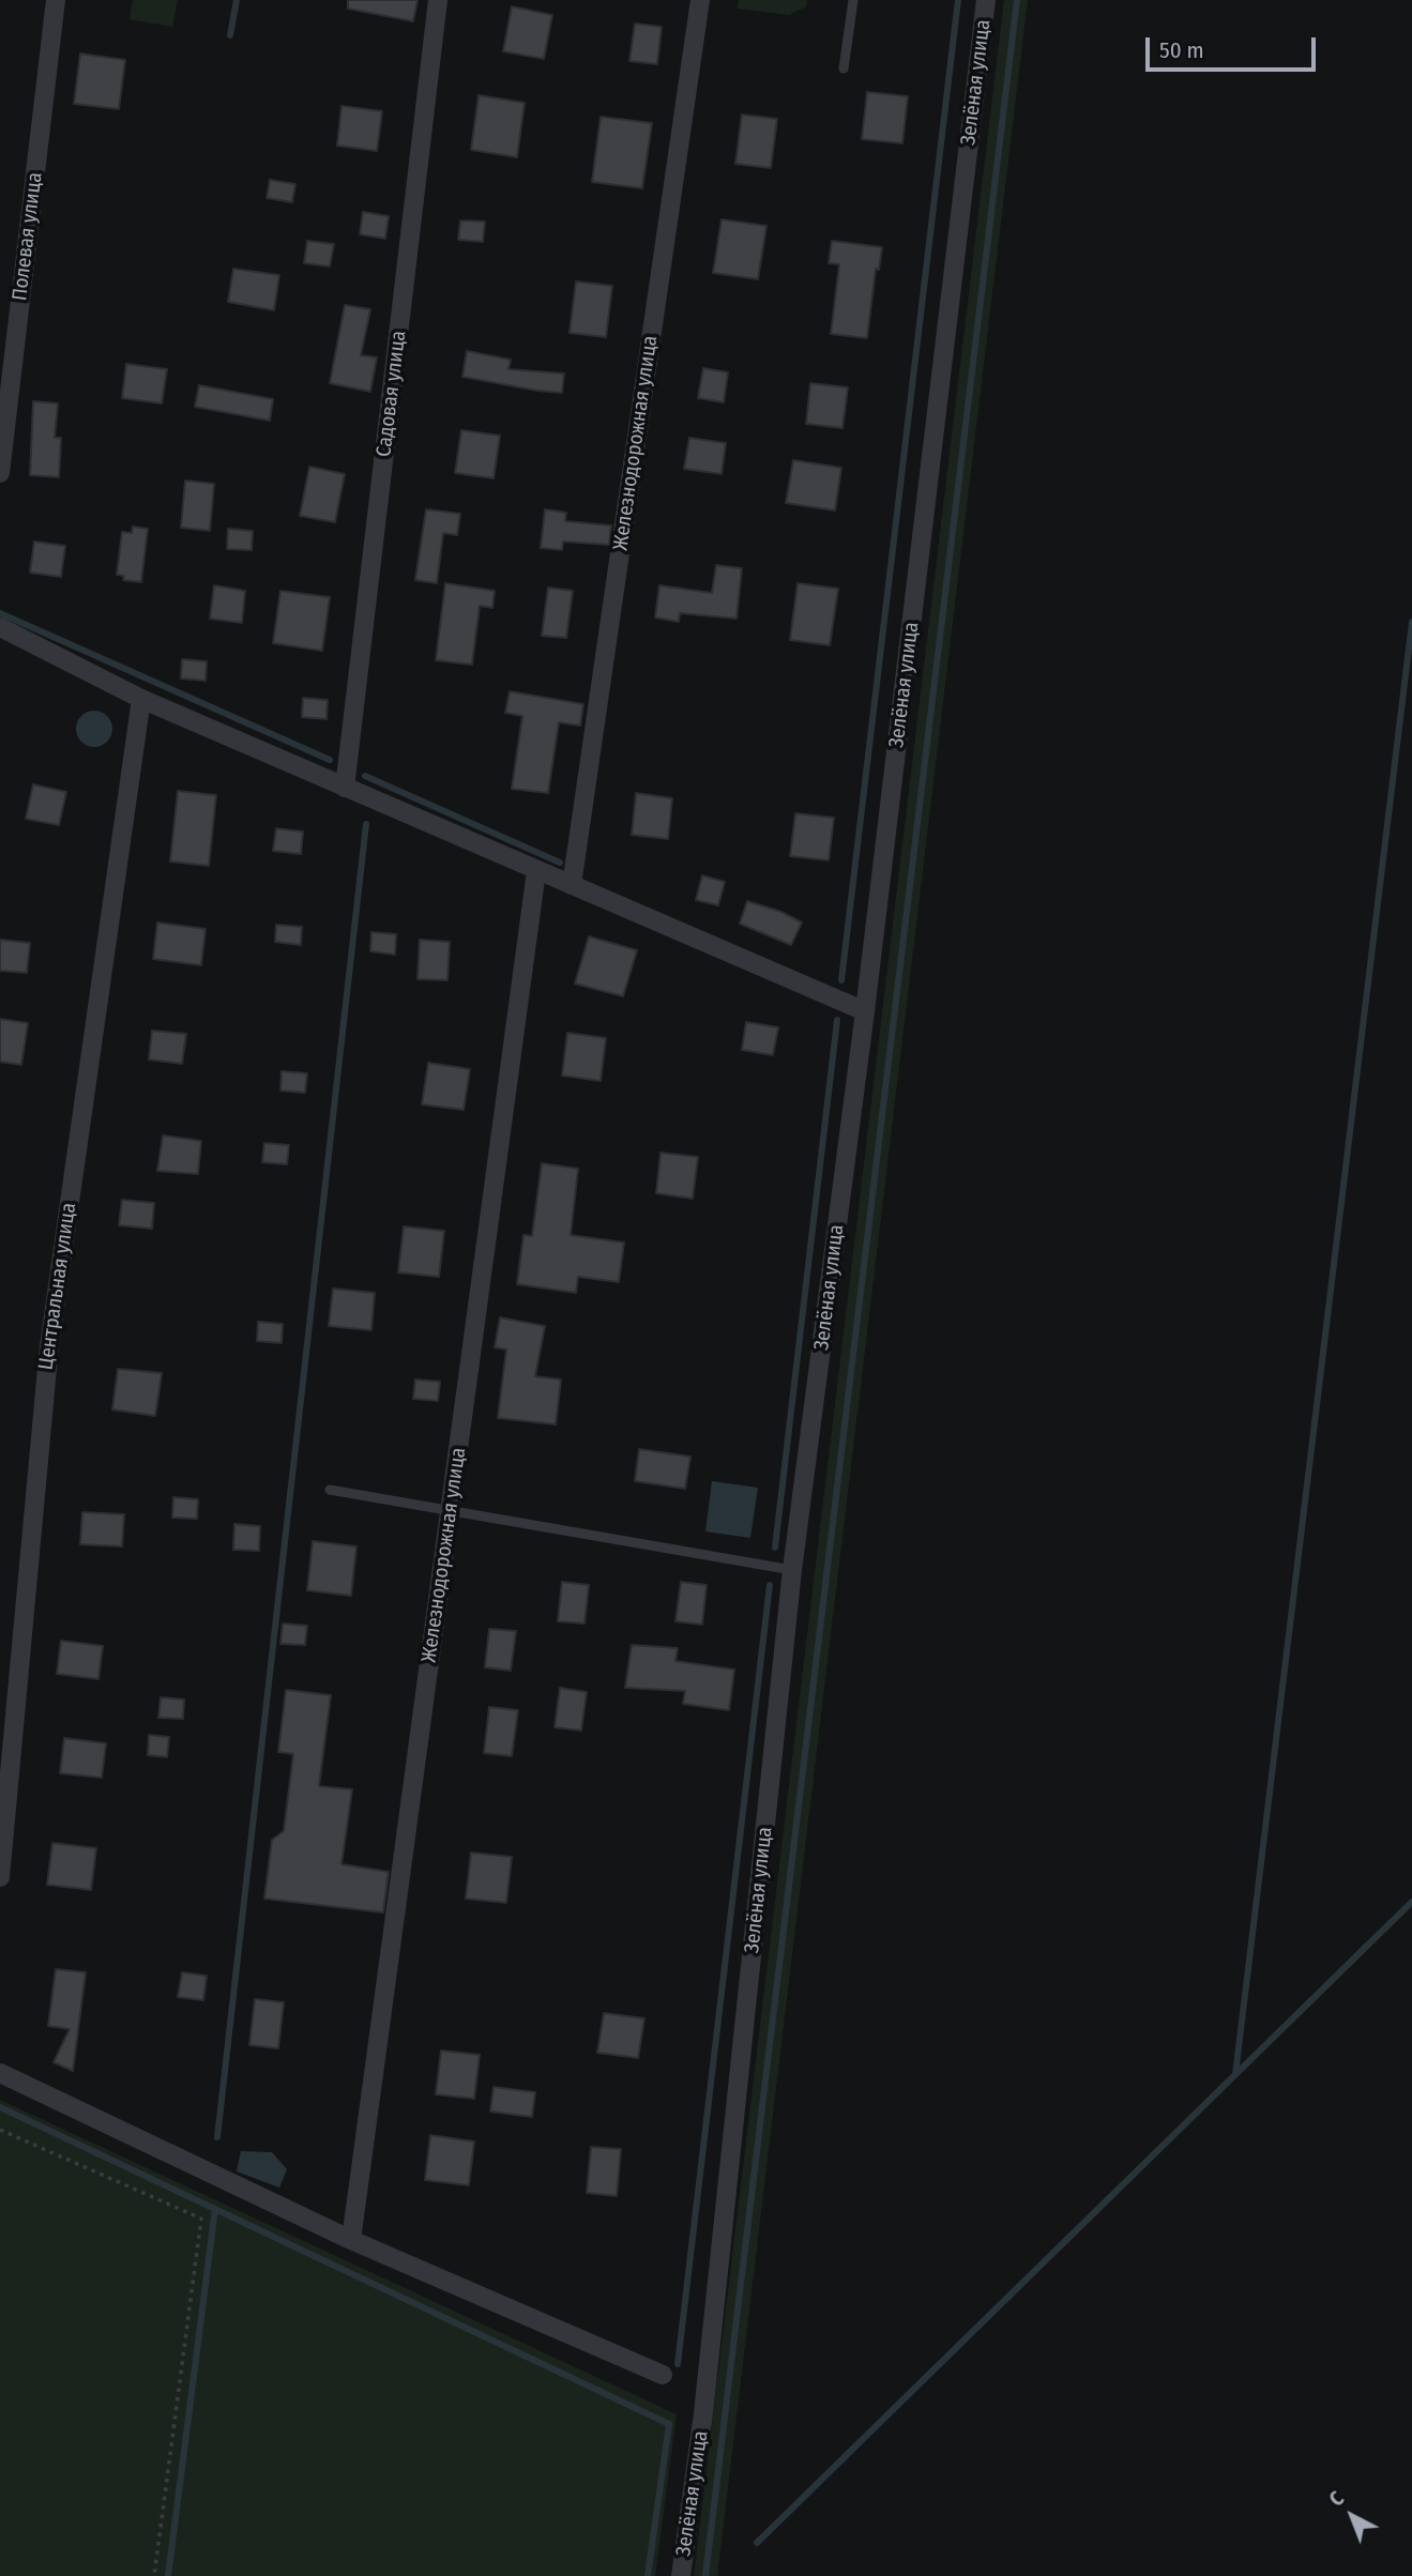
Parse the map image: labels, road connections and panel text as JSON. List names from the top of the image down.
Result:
{
  "streets": {
    "street": [
      "Зелёная улица",
      "Полевая улица",
      "Садовая улица",
      "Железнодорожная улица",
      "Центральная улица"
    ]
  },
  "scale_bar": "50 m",
  "north": "top left"
}
